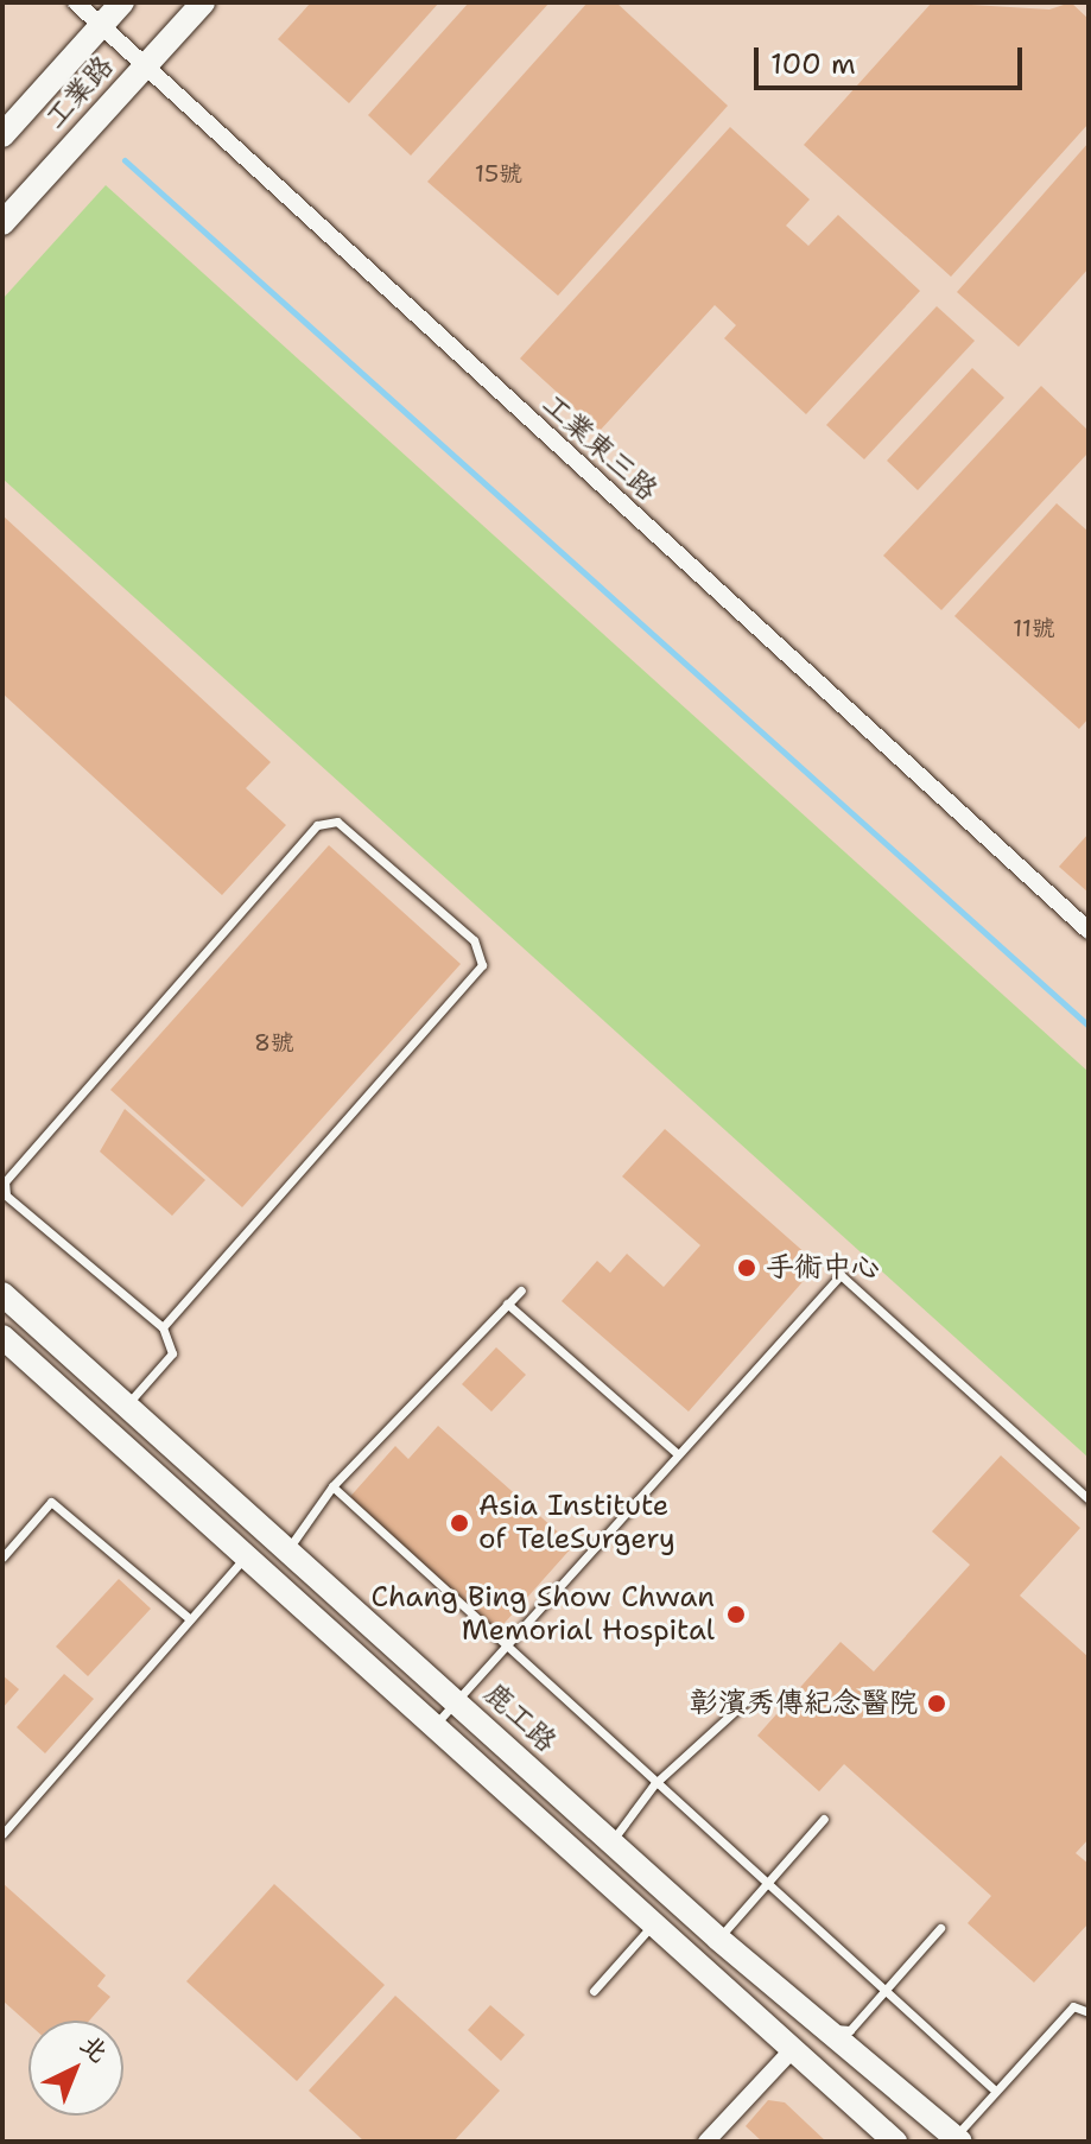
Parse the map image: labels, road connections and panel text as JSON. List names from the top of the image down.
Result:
{
  "streets": {
    "street": ["工業路", "工業東三路", "鹿工路"]
  },
  "crossings": [
    ["工業路", "工業東三路"]
  ],
  "places": [
    "手術中心",
    "Asia Institute of TeleSurgery",
    "Chang Bing Show Chwan Memorial Hospital",
    "彰濱秀傳紀念醫院"
  ],
  "house_numbers": ["15號", "11號", "8號"],
  "scale_bar": "100 m",
  "north": "top right"
}
